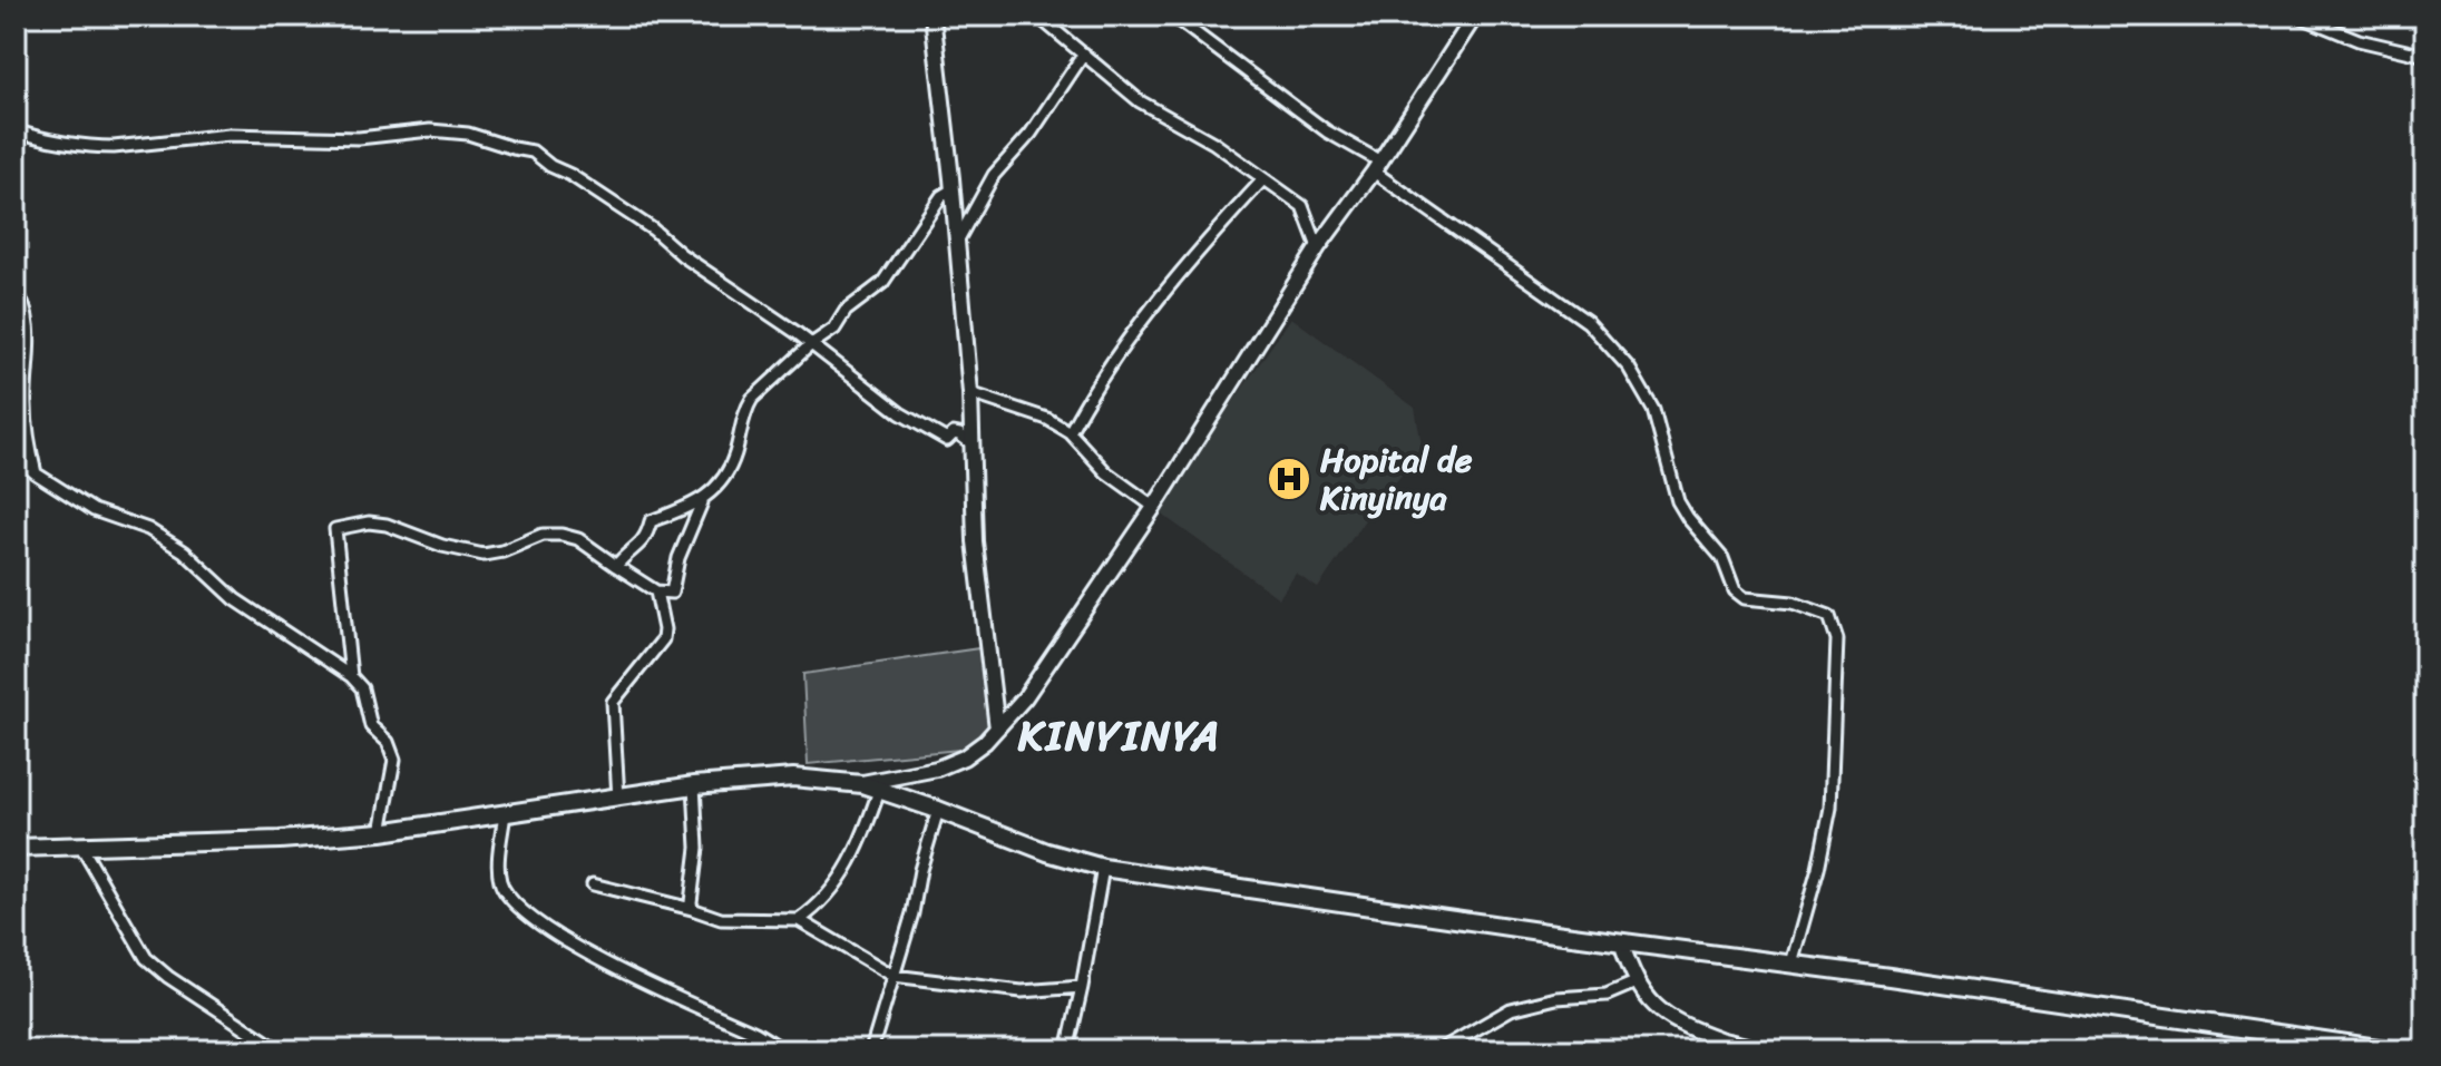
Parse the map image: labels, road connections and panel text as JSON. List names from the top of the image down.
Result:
{
  "districts": ["KINYINYA"],
  "places": {
    "hospital": ["Hopital de Kinyinya"]
  }
}
